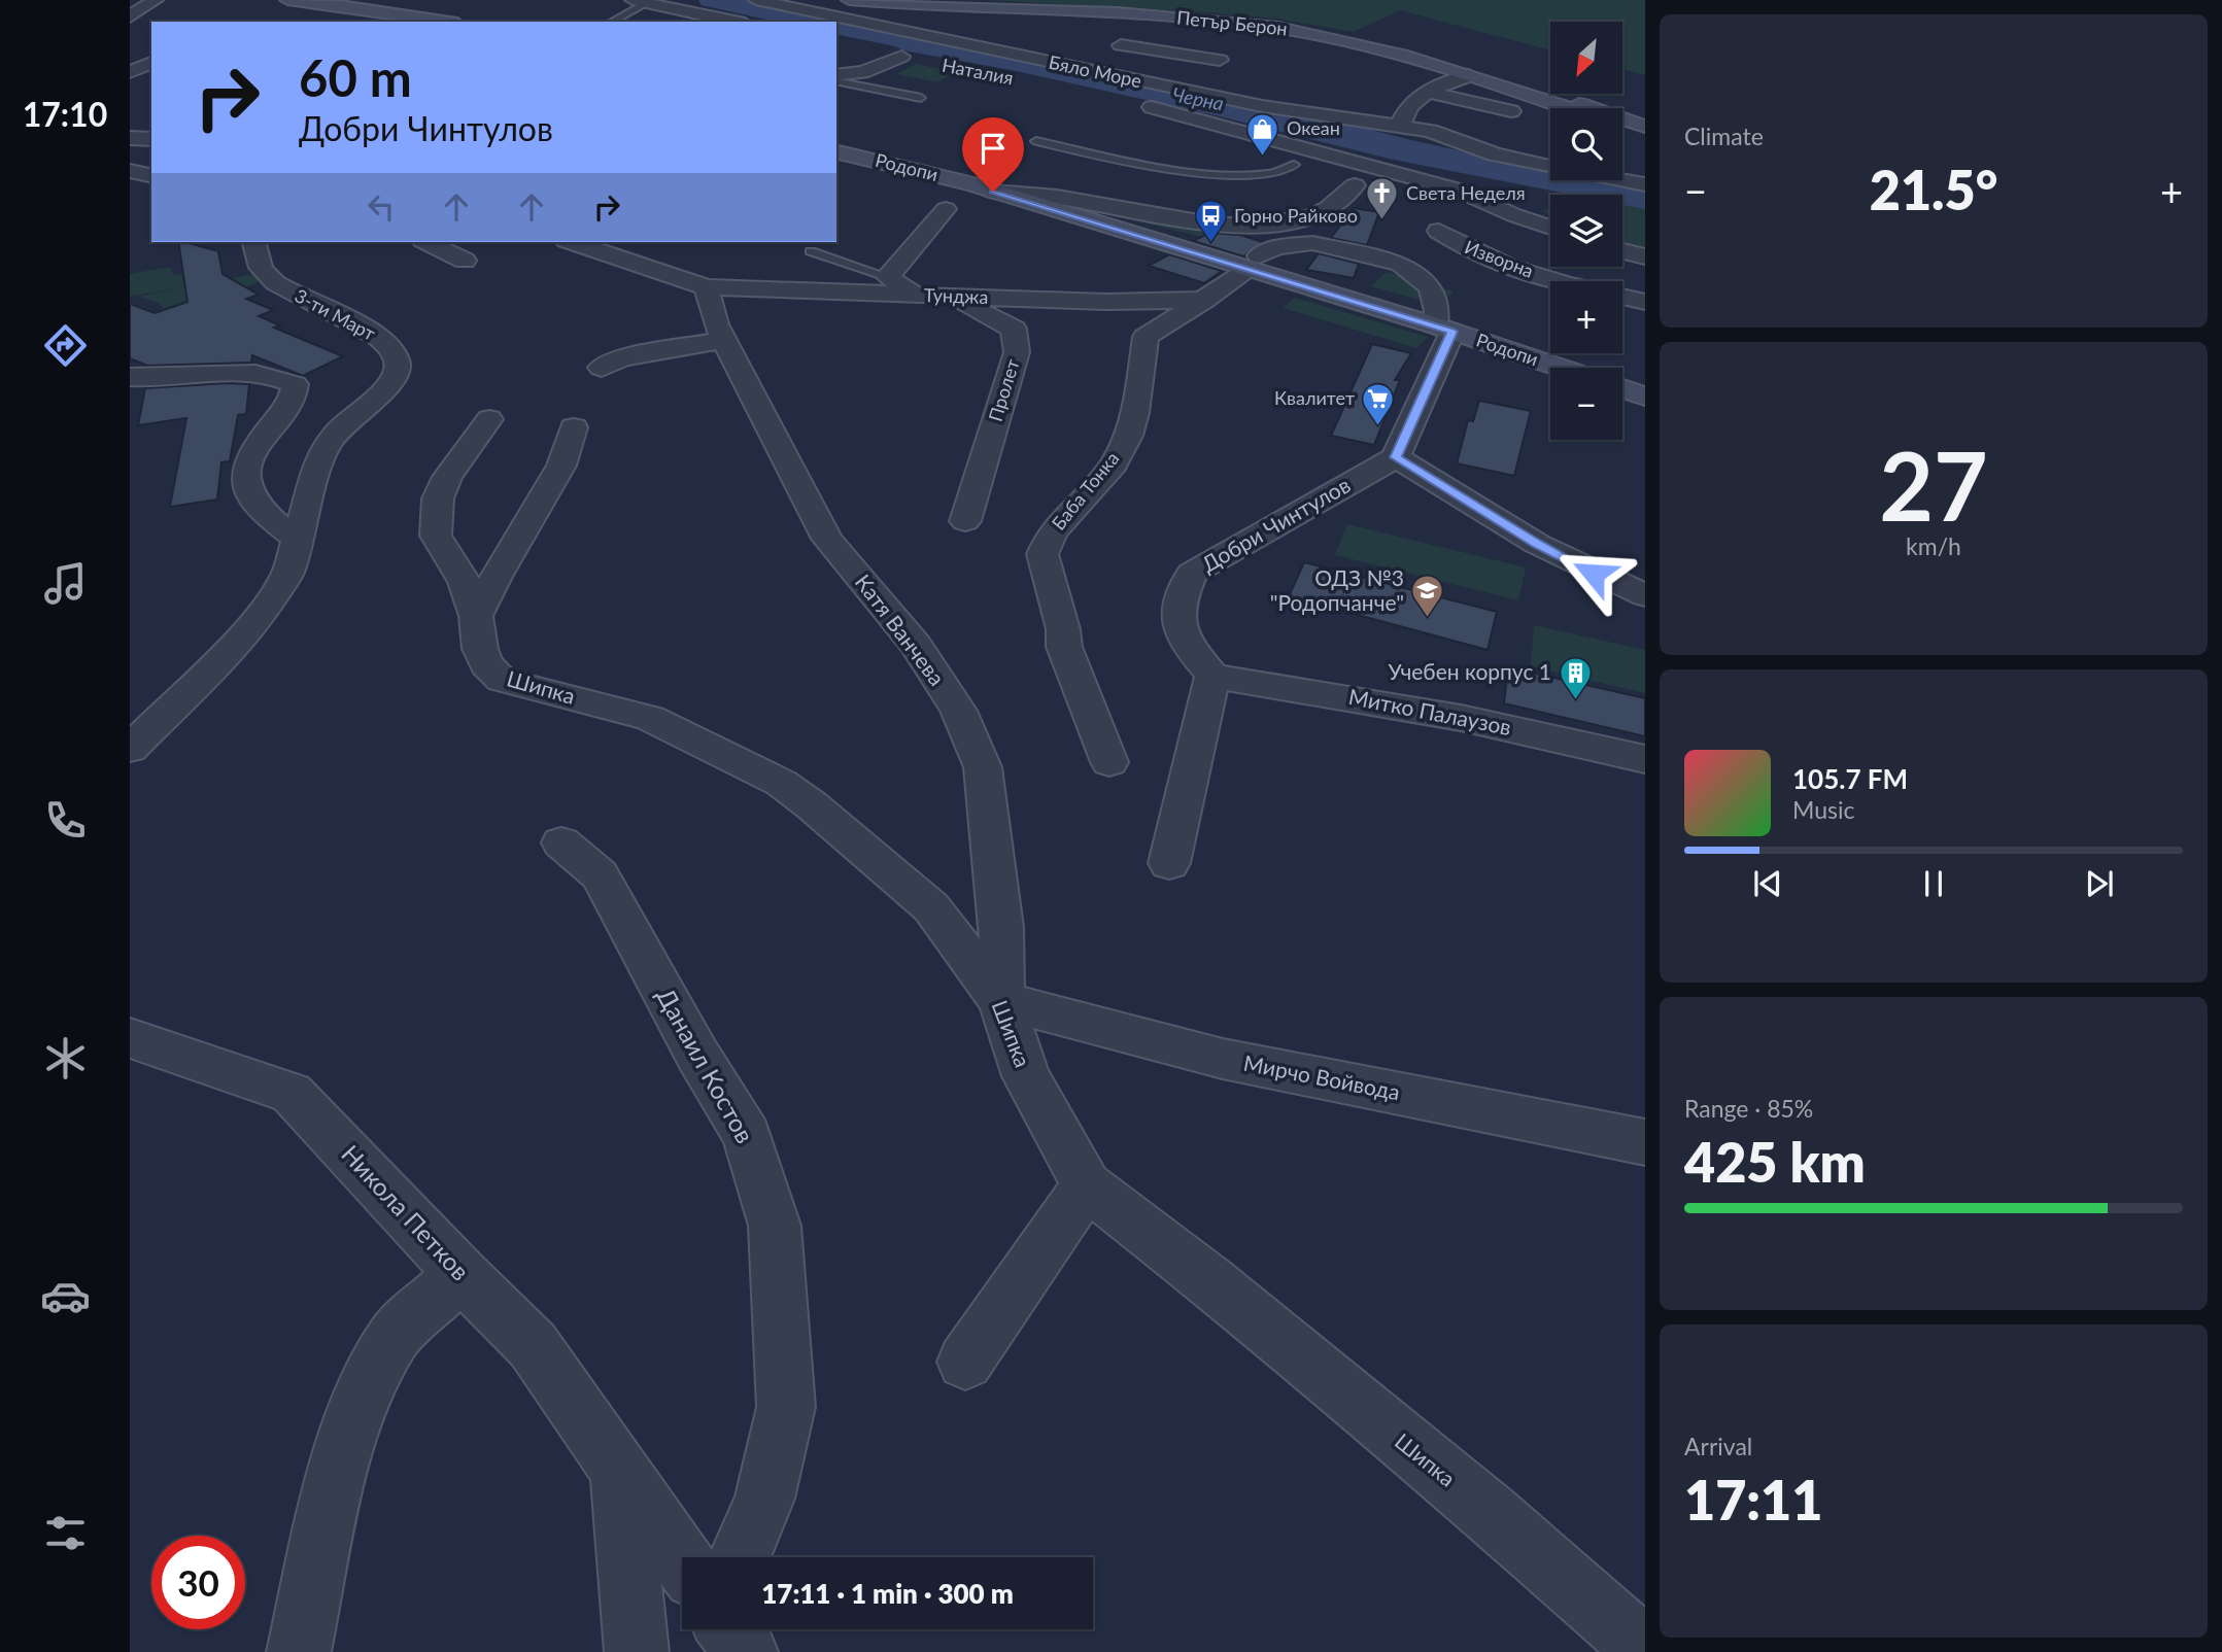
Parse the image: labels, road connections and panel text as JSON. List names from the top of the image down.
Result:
{
  "streets": {
    "main road": ["Петър Берон", "Родопи"],
    "street": [
      "Бяло Море",
      "Изворна",
      "Тунджа",
      "3-ти Март",
      "Пролет",
      "Баба Тонка",
      "Добри Чинтулов",
      "Катя Ванчева",
      "Шипка",
      "Митко Палаузов",
      "Данаил Костов",
      "Мирчо Войвода",
      "Никола Петков"
    ]
  },
  "crossings": [
    ["Родопи", "Баба Тонка"],
    ["Тунджа", "Пролет"],
    ["Тунджа", "Баба Тонка"],
    ["Тунджа", "Катя Ванчева"],
    ["Добри Чинтулов", "Митко Палаузов"],
    ["Катя Ванчева", "Шипка"],
    ["Катя Ванчева", "Мирчо Войвода"],
    ["Шипка", "Мирчо Войвода"]
  ],
  "water": ["Черна"],
  "places": {
    "shop": ["Океан"],
    "church": ["Света Неделя"],
    "bus stop": ["Горно Райково"],
    "supermarket": ["Квалитет"],
    "school or university": ["ОДЗ №3 \"Родопчанче\""],
    "building": ["Учебен корпус 1"]
  },
  "north": "bottom left",
  "page": {
    "tabs": "17:10",
    "tile": [
      "Climate",
      ["27", "km/h"],
      ["Range · 85%", "425 km"],
      ["Arrival", "17:11"]
    ],
    "map_buttons": ["+", "−"],
    "turn": ["60 m", "Добри Чинтулов"],
    "heat": ["−", "21.5°", "+"],
    "song": ["105.7 FM", "Music"],
    "limit": "30",
    "trip": "17:11 · 1 min · 300 m"
  }
}
